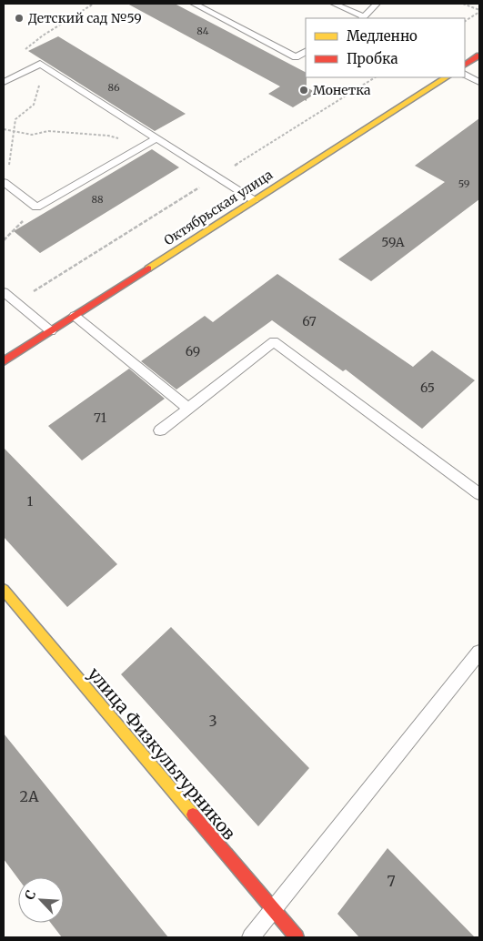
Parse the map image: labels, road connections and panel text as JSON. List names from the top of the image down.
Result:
{
  "streets": {
    "main road": ["Октябрьская улица", "улица Физкультурников"]
  },
  "places": ["Детский сад №59", "Монетка"],
  "house_numbers": [
    "84",
    "86",
    "59",
    "88",
    "59А",
    "67",
    "69",
    "65",
    "71",
    "1",
    "3",
    "2А",
    "7"
  ],
  "legend": ["Медленно", "Пробка"],
  "north": "top left"
}
